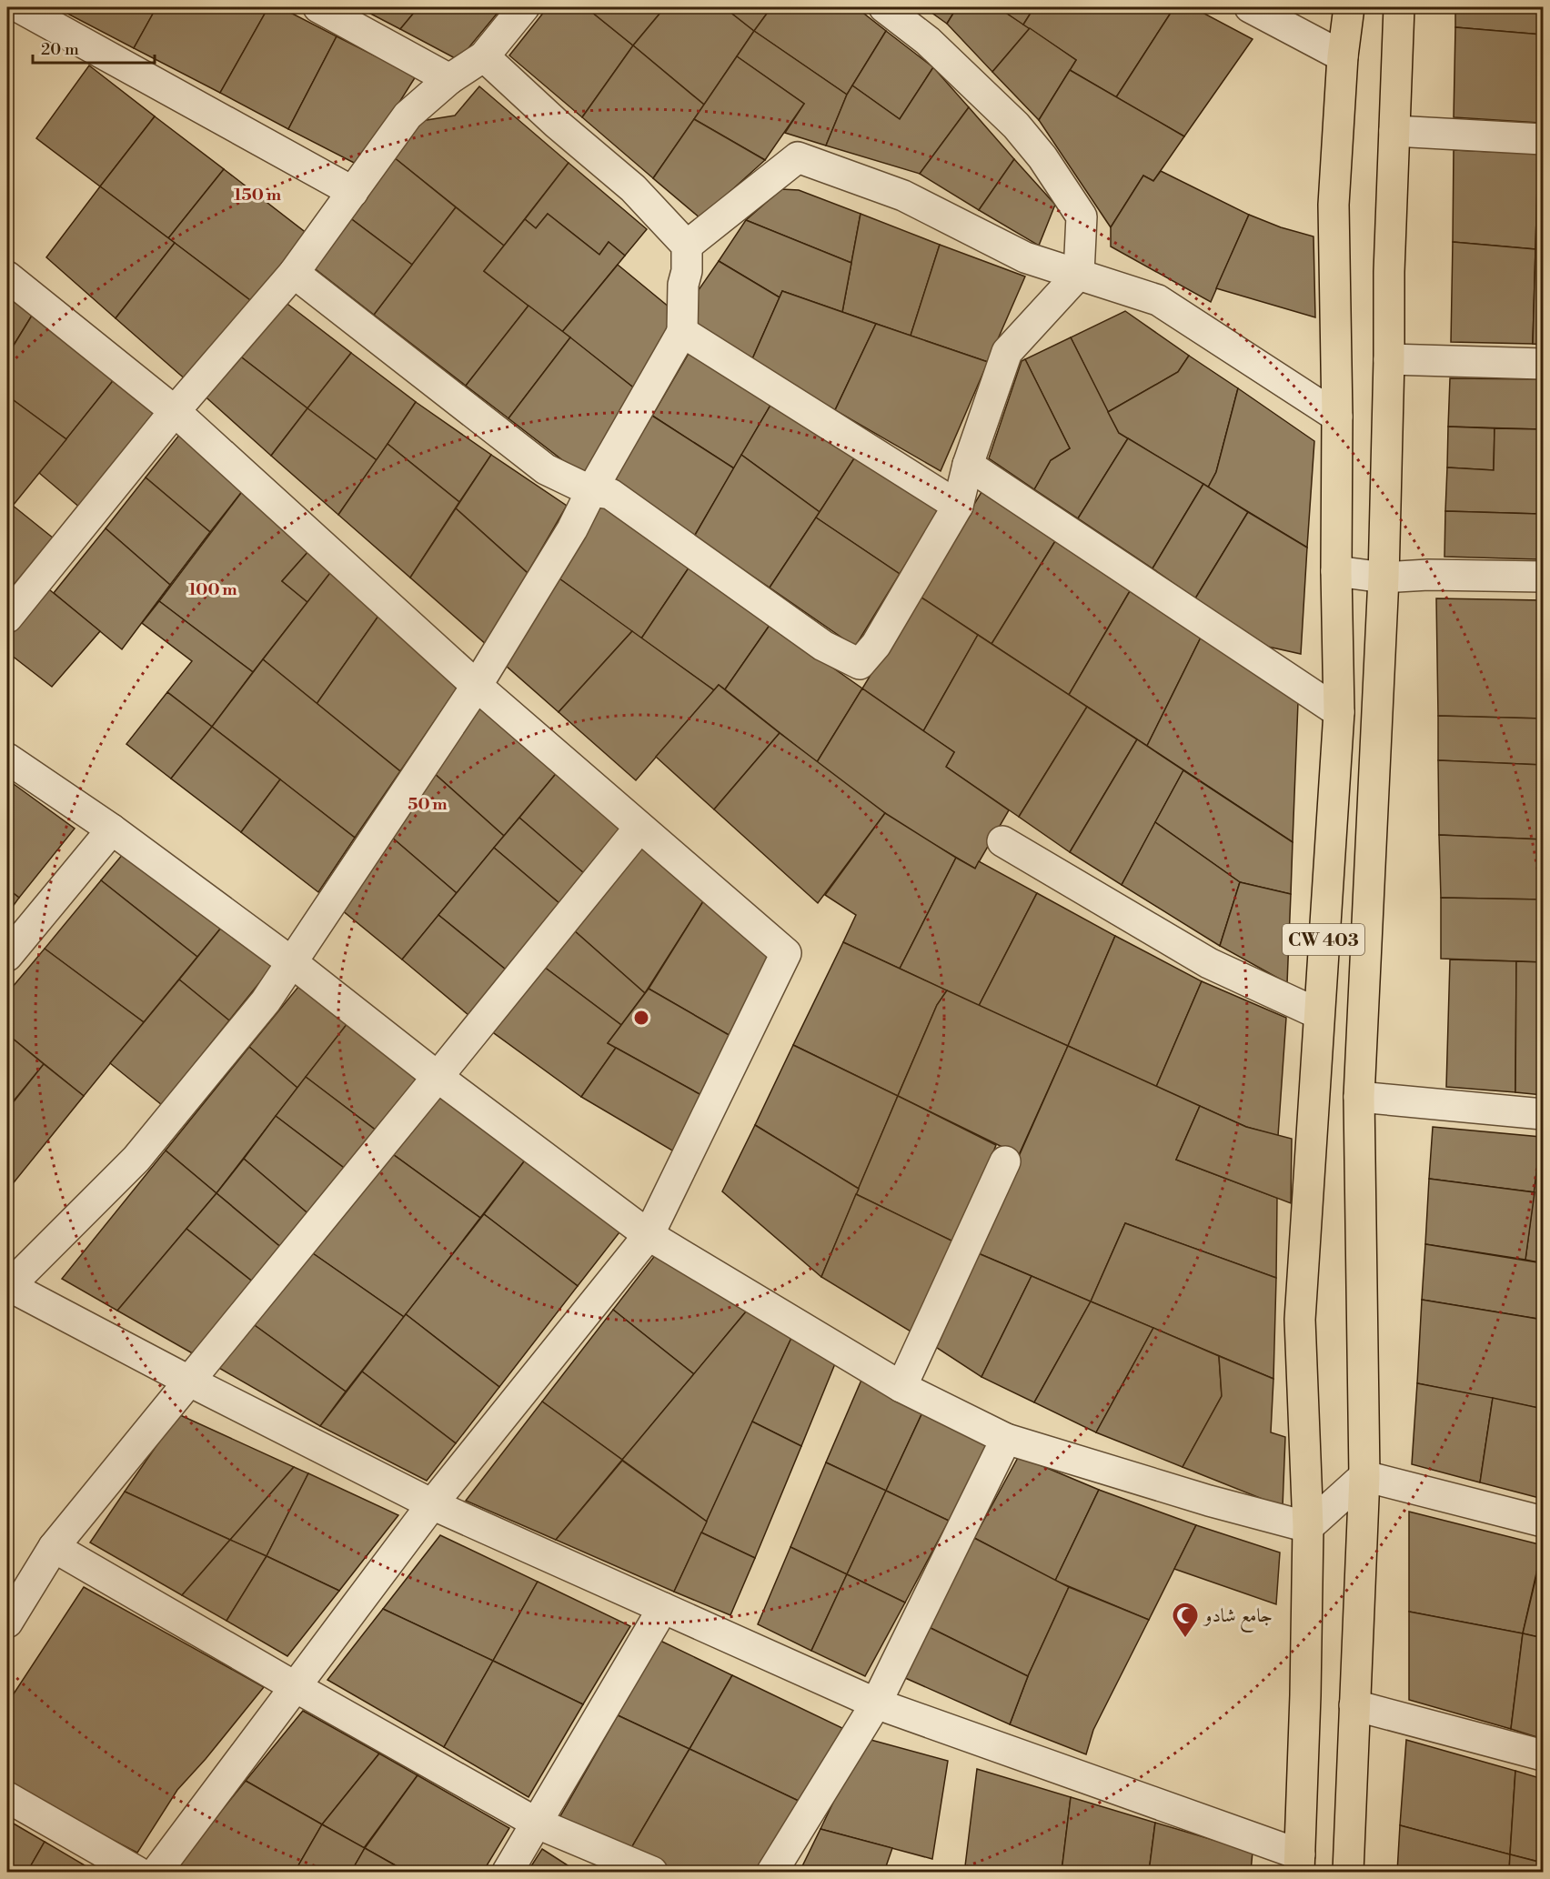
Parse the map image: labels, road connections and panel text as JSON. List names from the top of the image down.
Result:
{
  "streets": {
    "main road": ["CW 403"]
  },
  "places": {
    "mosque": ["جامع شادو"]
  },
  "scale_bar": "20 m",
  "rings": ["150 m", "100 m", "50 m"]
}
